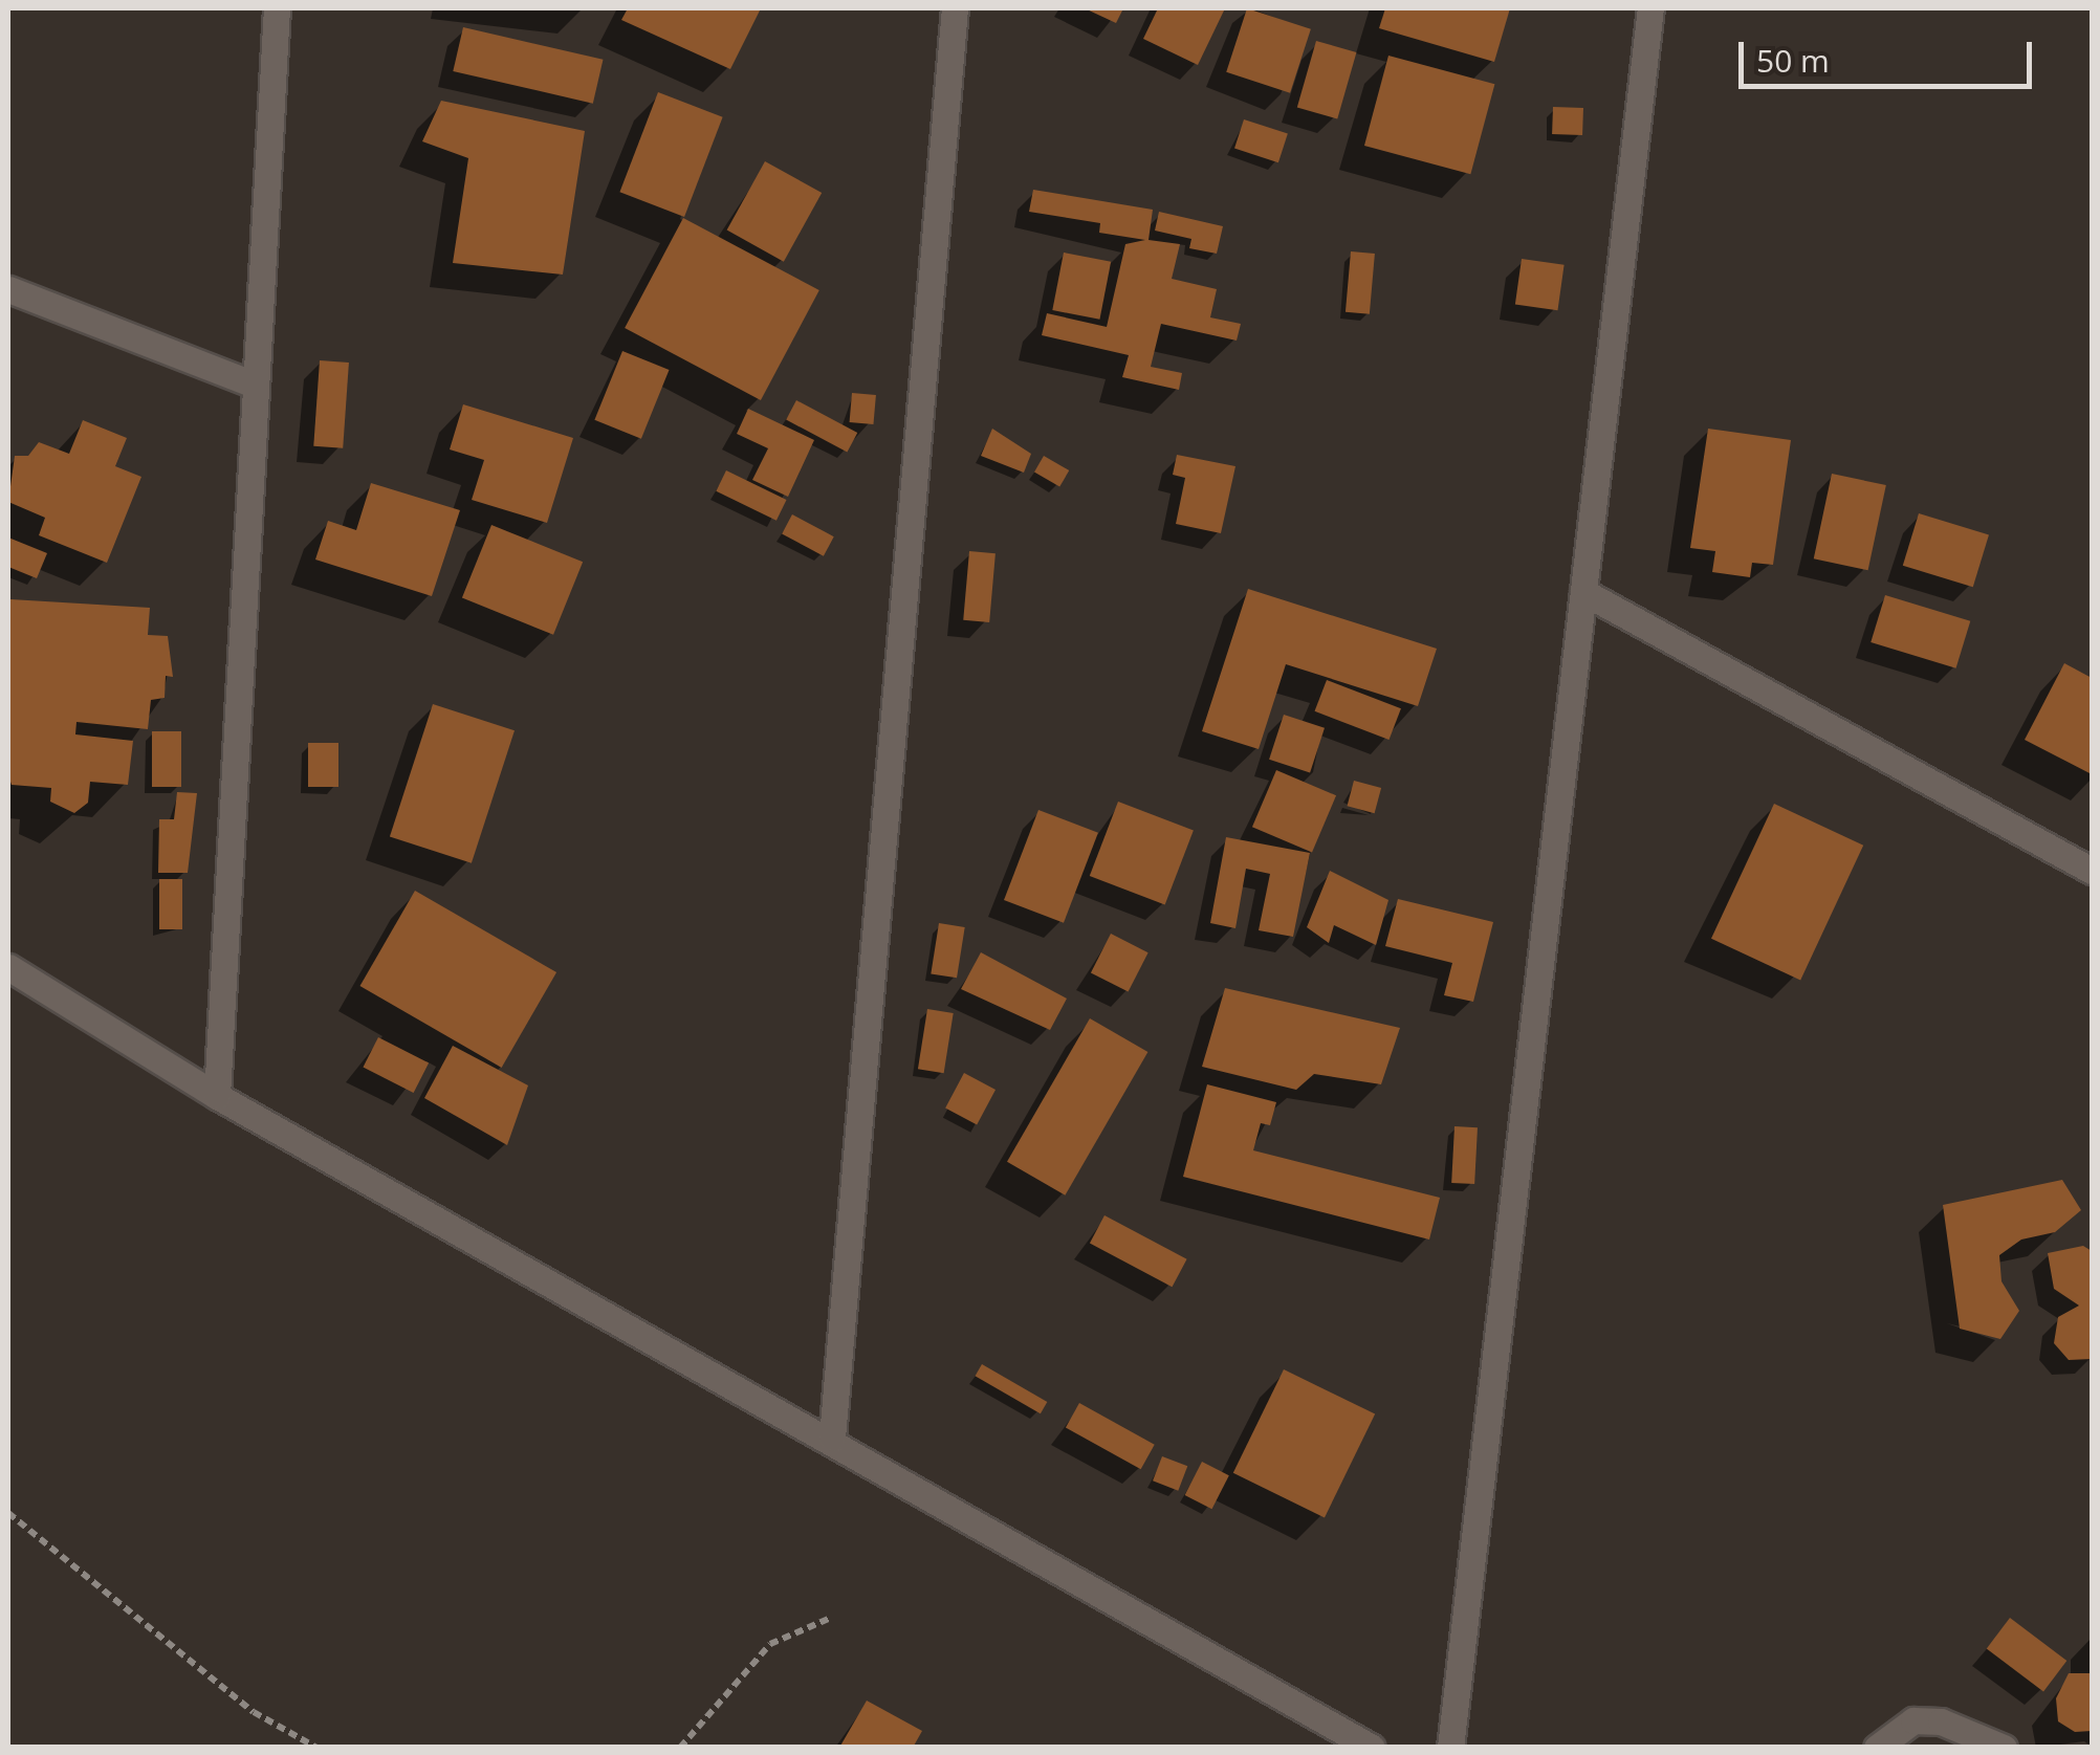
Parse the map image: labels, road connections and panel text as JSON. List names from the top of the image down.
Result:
{
  "scale_bar": "50 m"
}
